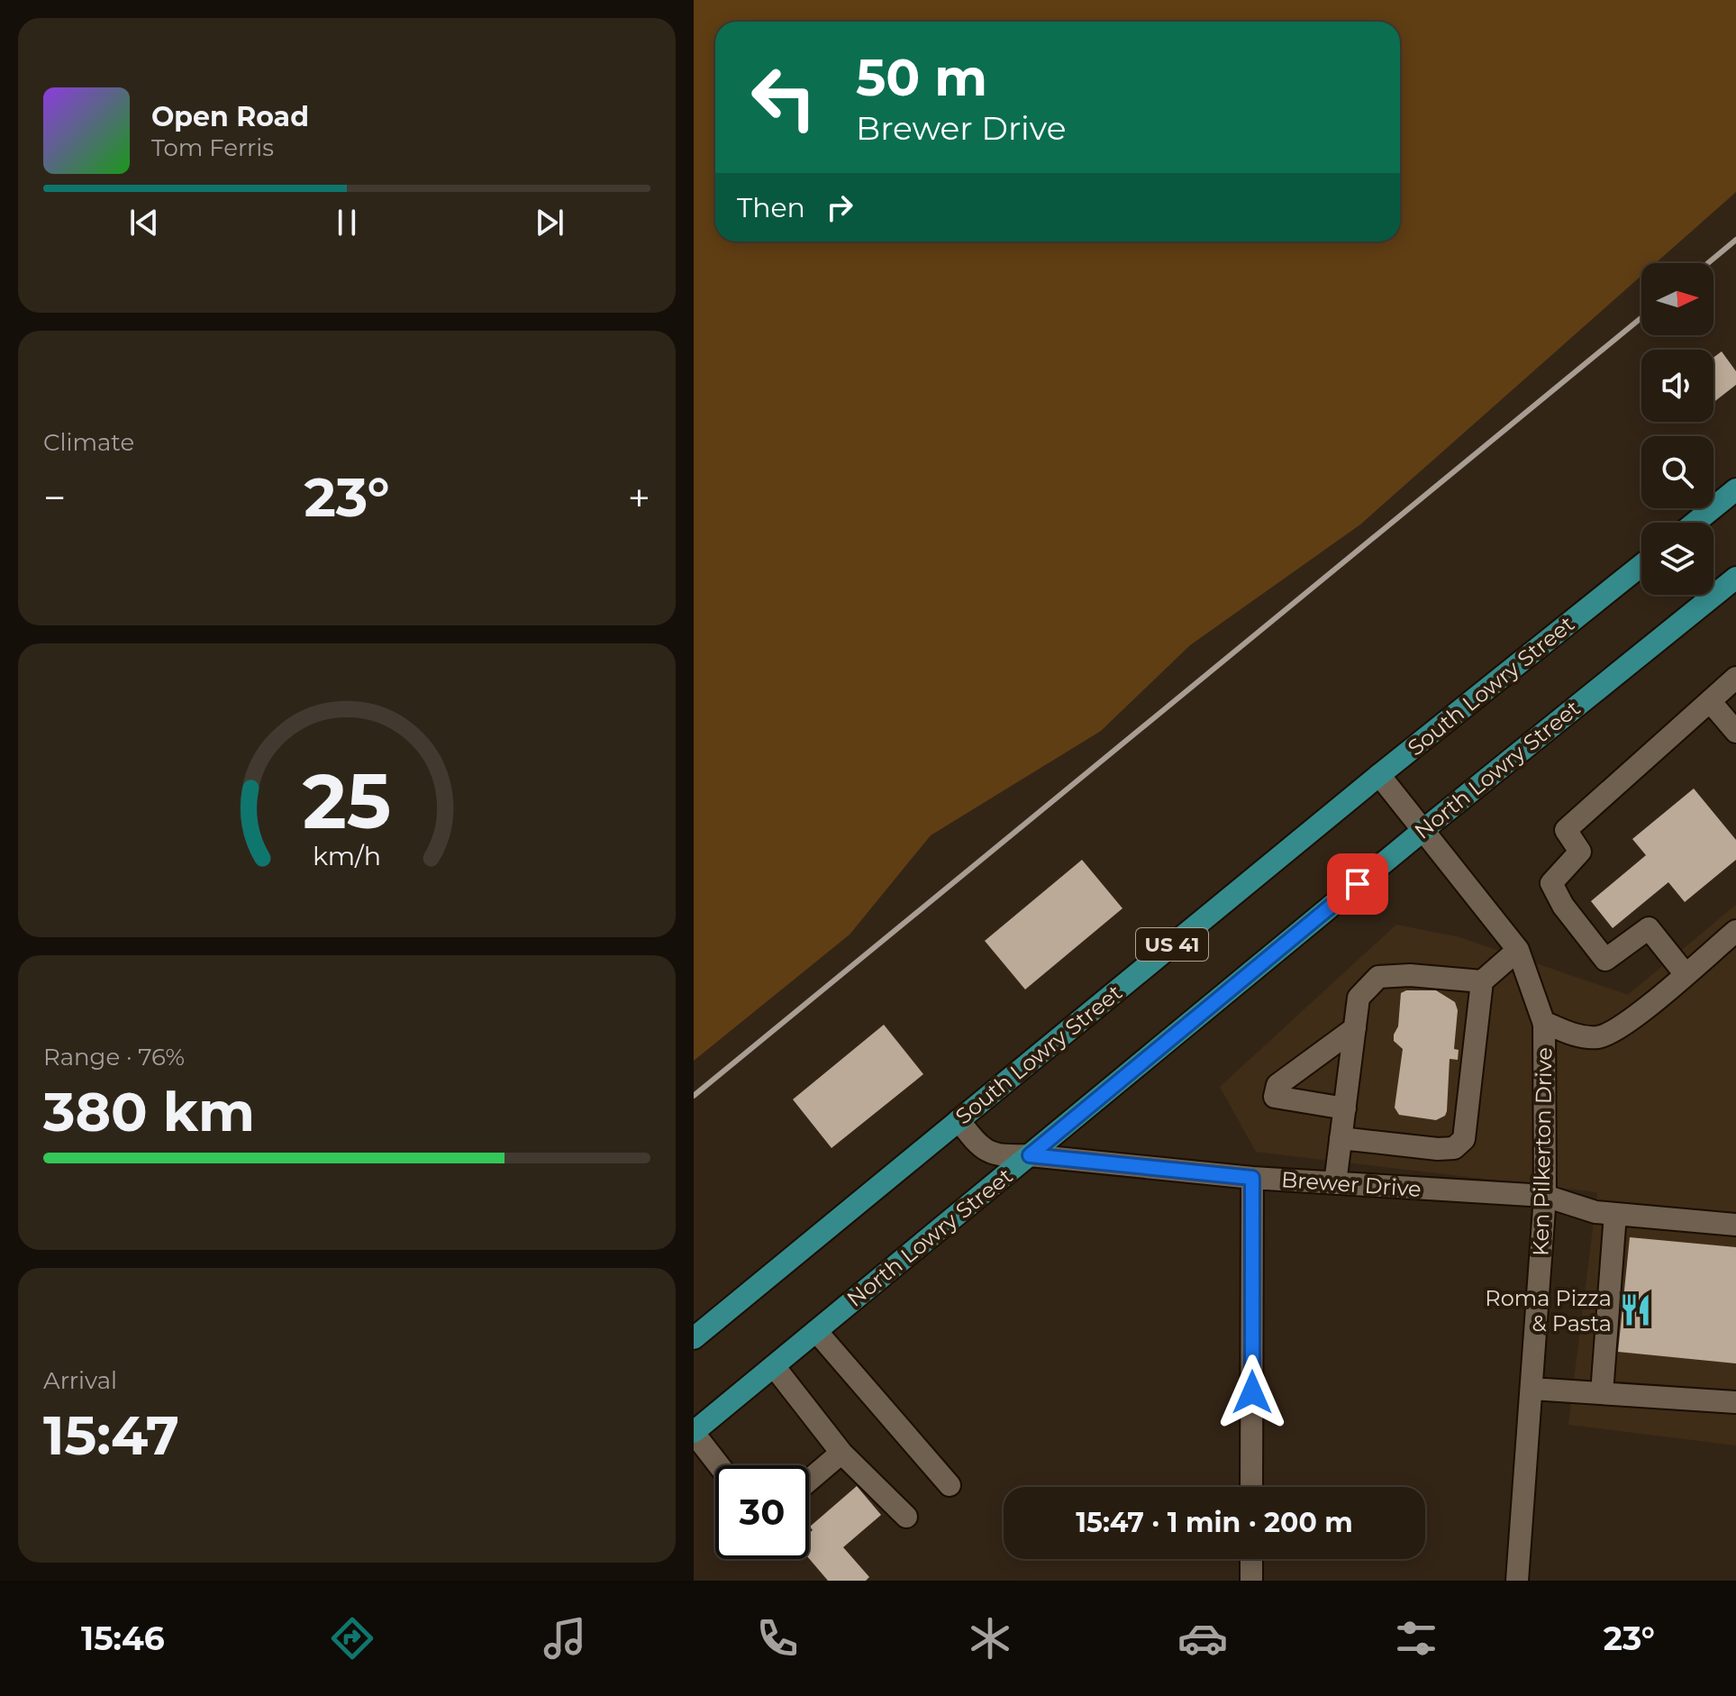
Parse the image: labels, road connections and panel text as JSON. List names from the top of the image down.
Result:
{
  "streets": {
    "main road": ["South Lowry Street", "North Lowry Street", "US 41"],
    "street": ["Ken Pilkerton Drive", "Brewer Drive"]
  },
  "crossings": [
    ["South Lowry Street", "Ken Pilkerton Drive"],
    ["South Lowry Street", "Brewer Drive"],
    ["North Lowry Street", "Ken Pilkerton Drive"],
    ["North Lowry Street", "Brewer Drive"],
    ["Ken Pilkerton Drive", "Brewer Drive"]
  ],
  "places": {
    "restaurant": ["Roma Pizza & Pasta"]
  },
  "north": "right",
  "page": {
    "turn": ["50 m", "Brewer Drive"],
    "song": ["Open Road", "Tom Ferris"],
    "then": "Then",
    "tile": [
      "Climate",
      ["Range · 76%", "380 km"],
      ["Arrival", "15:47"]
    ],
    "heat": ["−", "23°", "+"],
    "limit": "30",
    "trip": "15:47 · 1 min · 200 m",
    "tabs": ["15:46", "23°"],
    "gauge": ["25", "km/h"]
  }
}
